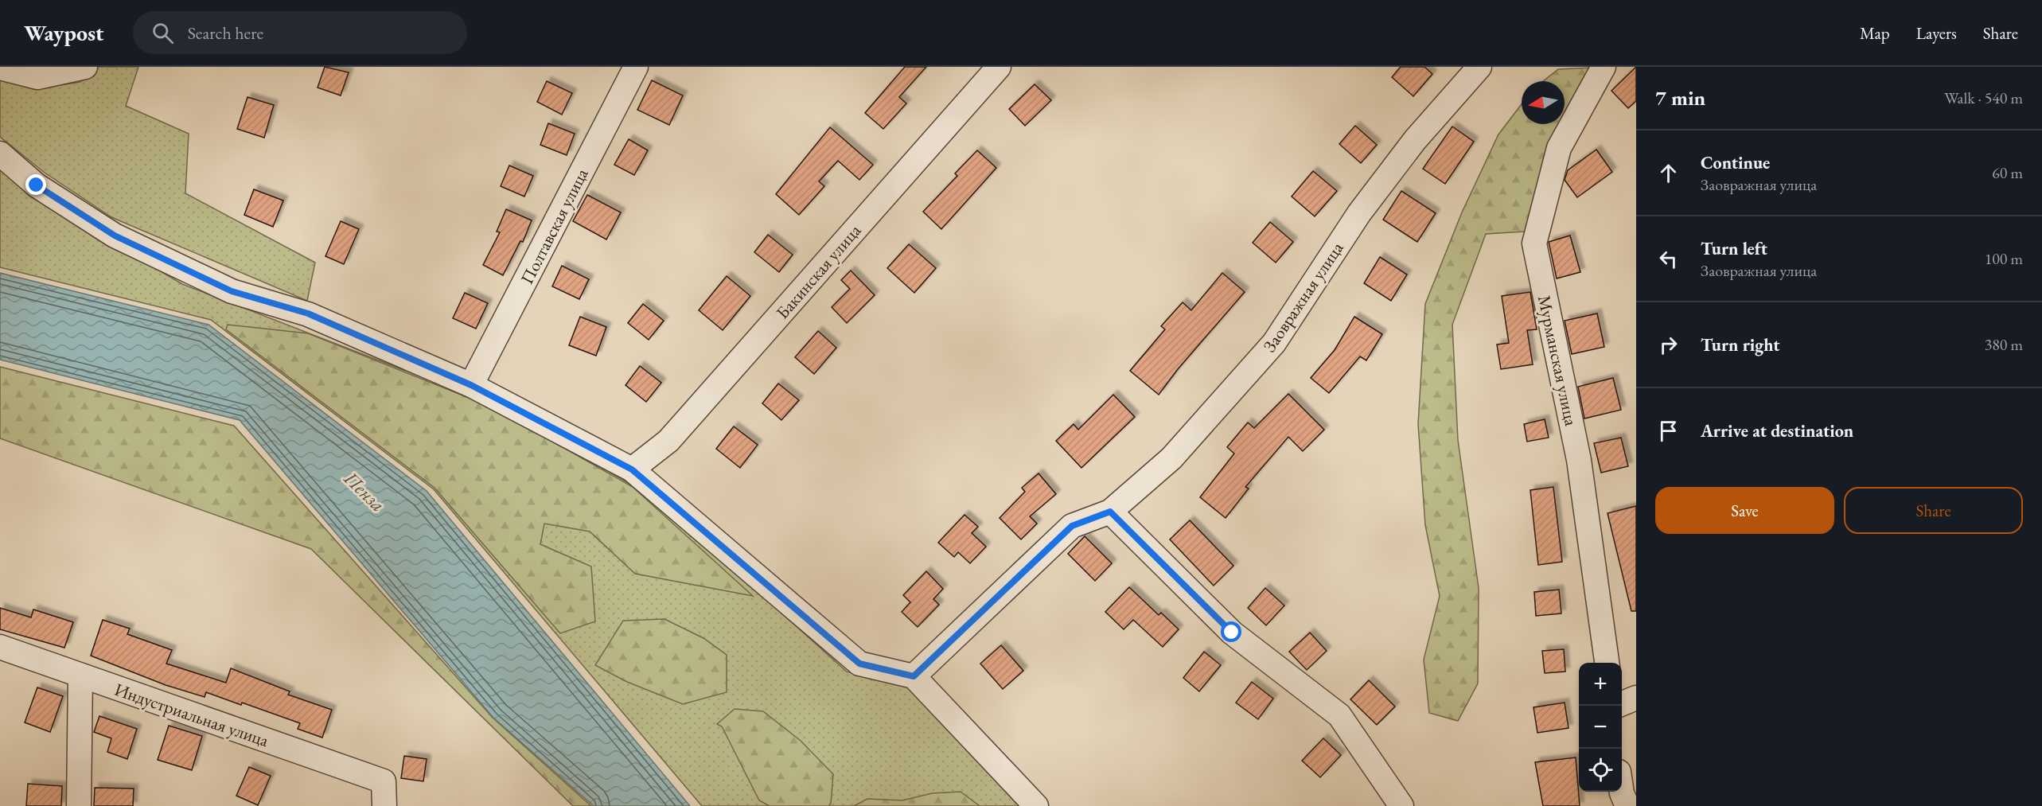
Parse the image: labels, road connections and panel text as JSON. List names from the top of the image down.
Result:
{
  "streets": {
    "street": [
      "Полтавская улица",
      "Бакинская улица",
      "Заовражная улица",
      "Мурманская улица",
      "Индустриальная улица"
    ]
  },
  "water": ["Пенза"],
  "north": "left",
  "page": {
    "header": "Waypost",
    "search": "Search here",
    "nav": ["Map", "Layers", "Share"],
    "heading": ["7 min", "Walk · 540 m"],
    "list": [
      ["Continue", "Заовражная улица", "60 m"],
      ["Turn left", "Заовражная улица", "100 m"],
      ["Turn right", "380 m"],
      "Arrive at destination"
    ],
    "buttons": ["Save", "Share"],
    "map_buttons": ["+", "−"]
  }
}
